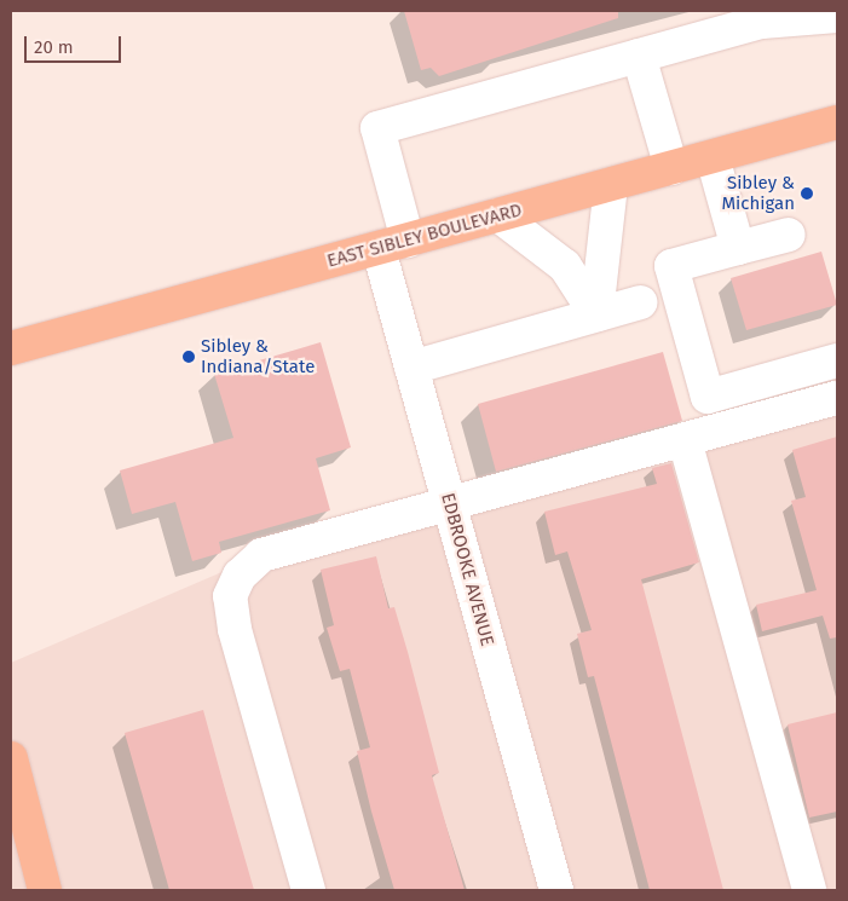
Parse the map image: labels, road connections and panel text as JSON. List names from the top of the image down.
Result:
{
  "streets": {
    "main road": ["EAST SIBLEY BOULEVARD"],
    "street": ["EDBROOKE AVENUE"]
  },
  "crossings": [
    ["EAST SIBLEY BOULEVARD", "EDBROOKE AVENUE"]
  ],
  "places": ["Sibley & Michigan", "Sibley & Indiana/State"],
  "scale_bar": "20 m"
}
